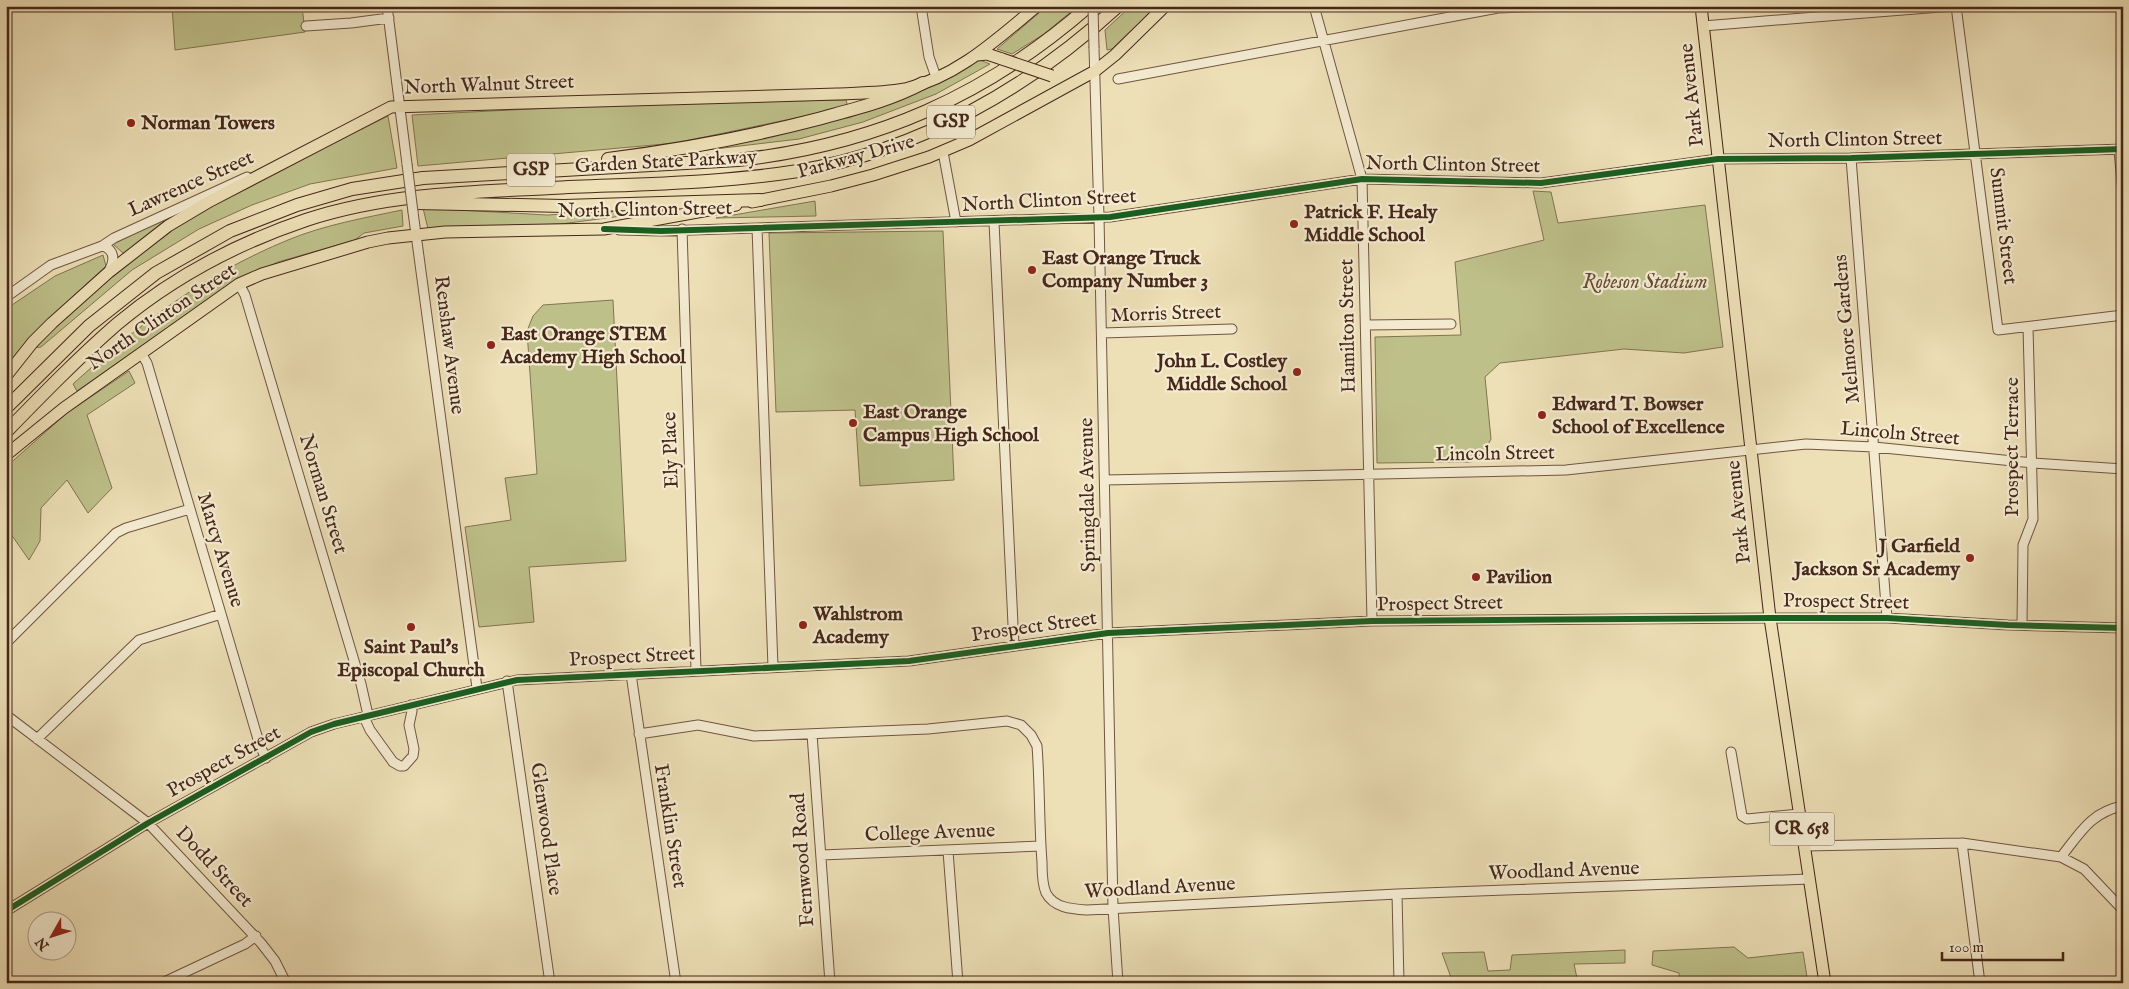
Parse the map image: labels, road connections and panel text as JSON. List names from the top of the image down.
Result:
{
  "streets": {
    "highway": ["GSP", "Garden State Parkway"],
    "main road": [
      "North Walnut Street",
      "Park Avenue",
      "North Clinton Street",
      "Parkway Drive",
      "CR 658"
    ],
    "street": [
      "Lawrence Street",
      "Summit Street",
      "Morris Street",
      "Hamilton Street",
      "Melmore Gardens",
      "Renshaw Avenue",
      "Lincoln Street",
      "Prospect Terrace",
      "Ely Place",
      "Norman Street",
      "Springdale Avenue",
      "Marcy Avenue",
      "Prospect Street",
      "Franklin Street",
      "Glenwood Place",
      "College Avenue",
      "Fernwood Road",
      "Dodd Street",
      "Woodland Avenue"
    ]
  },
  "crossings": [
    ["North Walnut Street", "Lawrence Street"],
    ["North Walnut Street", "Renshaw Avenue"],
    ["Park Avenue", "North Clinton Street"],
    ["Park Avenue", "Lincoln Street"],
    ["Park Avenue", "Prospect Street"],
    ["Park Avenue", "Woodland Avenue"],
    ["North Clinton Street", "Parkway Drive"],
    ["North Clinton Street", "Summit Street"],
    ["North Clinton Street", "Hamilton Street"],
    ["North Clinton Street", "Melmore Gardens"],
    ["North Clinton Street", "Renshaw Avenue"],
    ["North Clinton Street", "Ely Place"],
    ["North Clinton Street", "Norman Street"],
    ["North Clinton Street", "Springdale Avenue"],
    ["North Clinton Street", "Marcy Avenue"],
    ["Parkway Drive", "Springdale Avenue"],
    ["Summit Street", "Prospect Terrace"],
    ["Morris Street", "Springdale Avenue"],
    ["Hamilton Street", "Lincoln Street"],
    ["Hamilton Street", "Prospect Street"],
    ["Melmore Gardens", "Lincoln Street"],
    ["Melmore Gardens", "Prospect Street"],
    ["Renshaw Avenue", "Prospect Street"],
    ["Lincoln Street", "Prospect Terrace"],
    ["Lincoln Street", "Springdale Avenue"],
    ["Prospect Terrace", "Prospect Street"],
    ["Ely Place", "Prospect Street"],
    ["Norman Street", "Prospect Street"],
    ["Springdale Avenue", "Prospect Street"],
    ["Springdale Avenue", "Woodland Avenue"],
    ["Marcy Avenue", "Prospect Street"],
    ["Prospect Street", "Franklin Street"],
    ["Prospect Street", "Glenwood Place"],
    ["Prospect Street", "Dodd Street"],
    ["Franklin Street", "Woodland Avenue"],
    ["College Avenue", "Fernwood Road"],
    ["College Avenue", "Woodland Avenue"],
    ["Fernwood Road", "Woodland Avenue"]
  ],
  "parks": ["Robeson Stadium"],
  "places": [
    "Norman Towers",
    "Patrick F. Healy Middle School",
    "East Orange Truck Company Number 3",
    "East Orange STEM Academy High School",
    "John L. Costley Middle School",
    "Edward T. Bowser School of Excellence",
    "East Orange Campus High School",
    "J Garfield Jackson Sr Academy",
    "Pavilion",
    "Wahlstrom Academy",
    "Saint Paul's Episcopal Church"
  ],
  "scale_bar": "100 m",
  "north": "bottom left"
}
